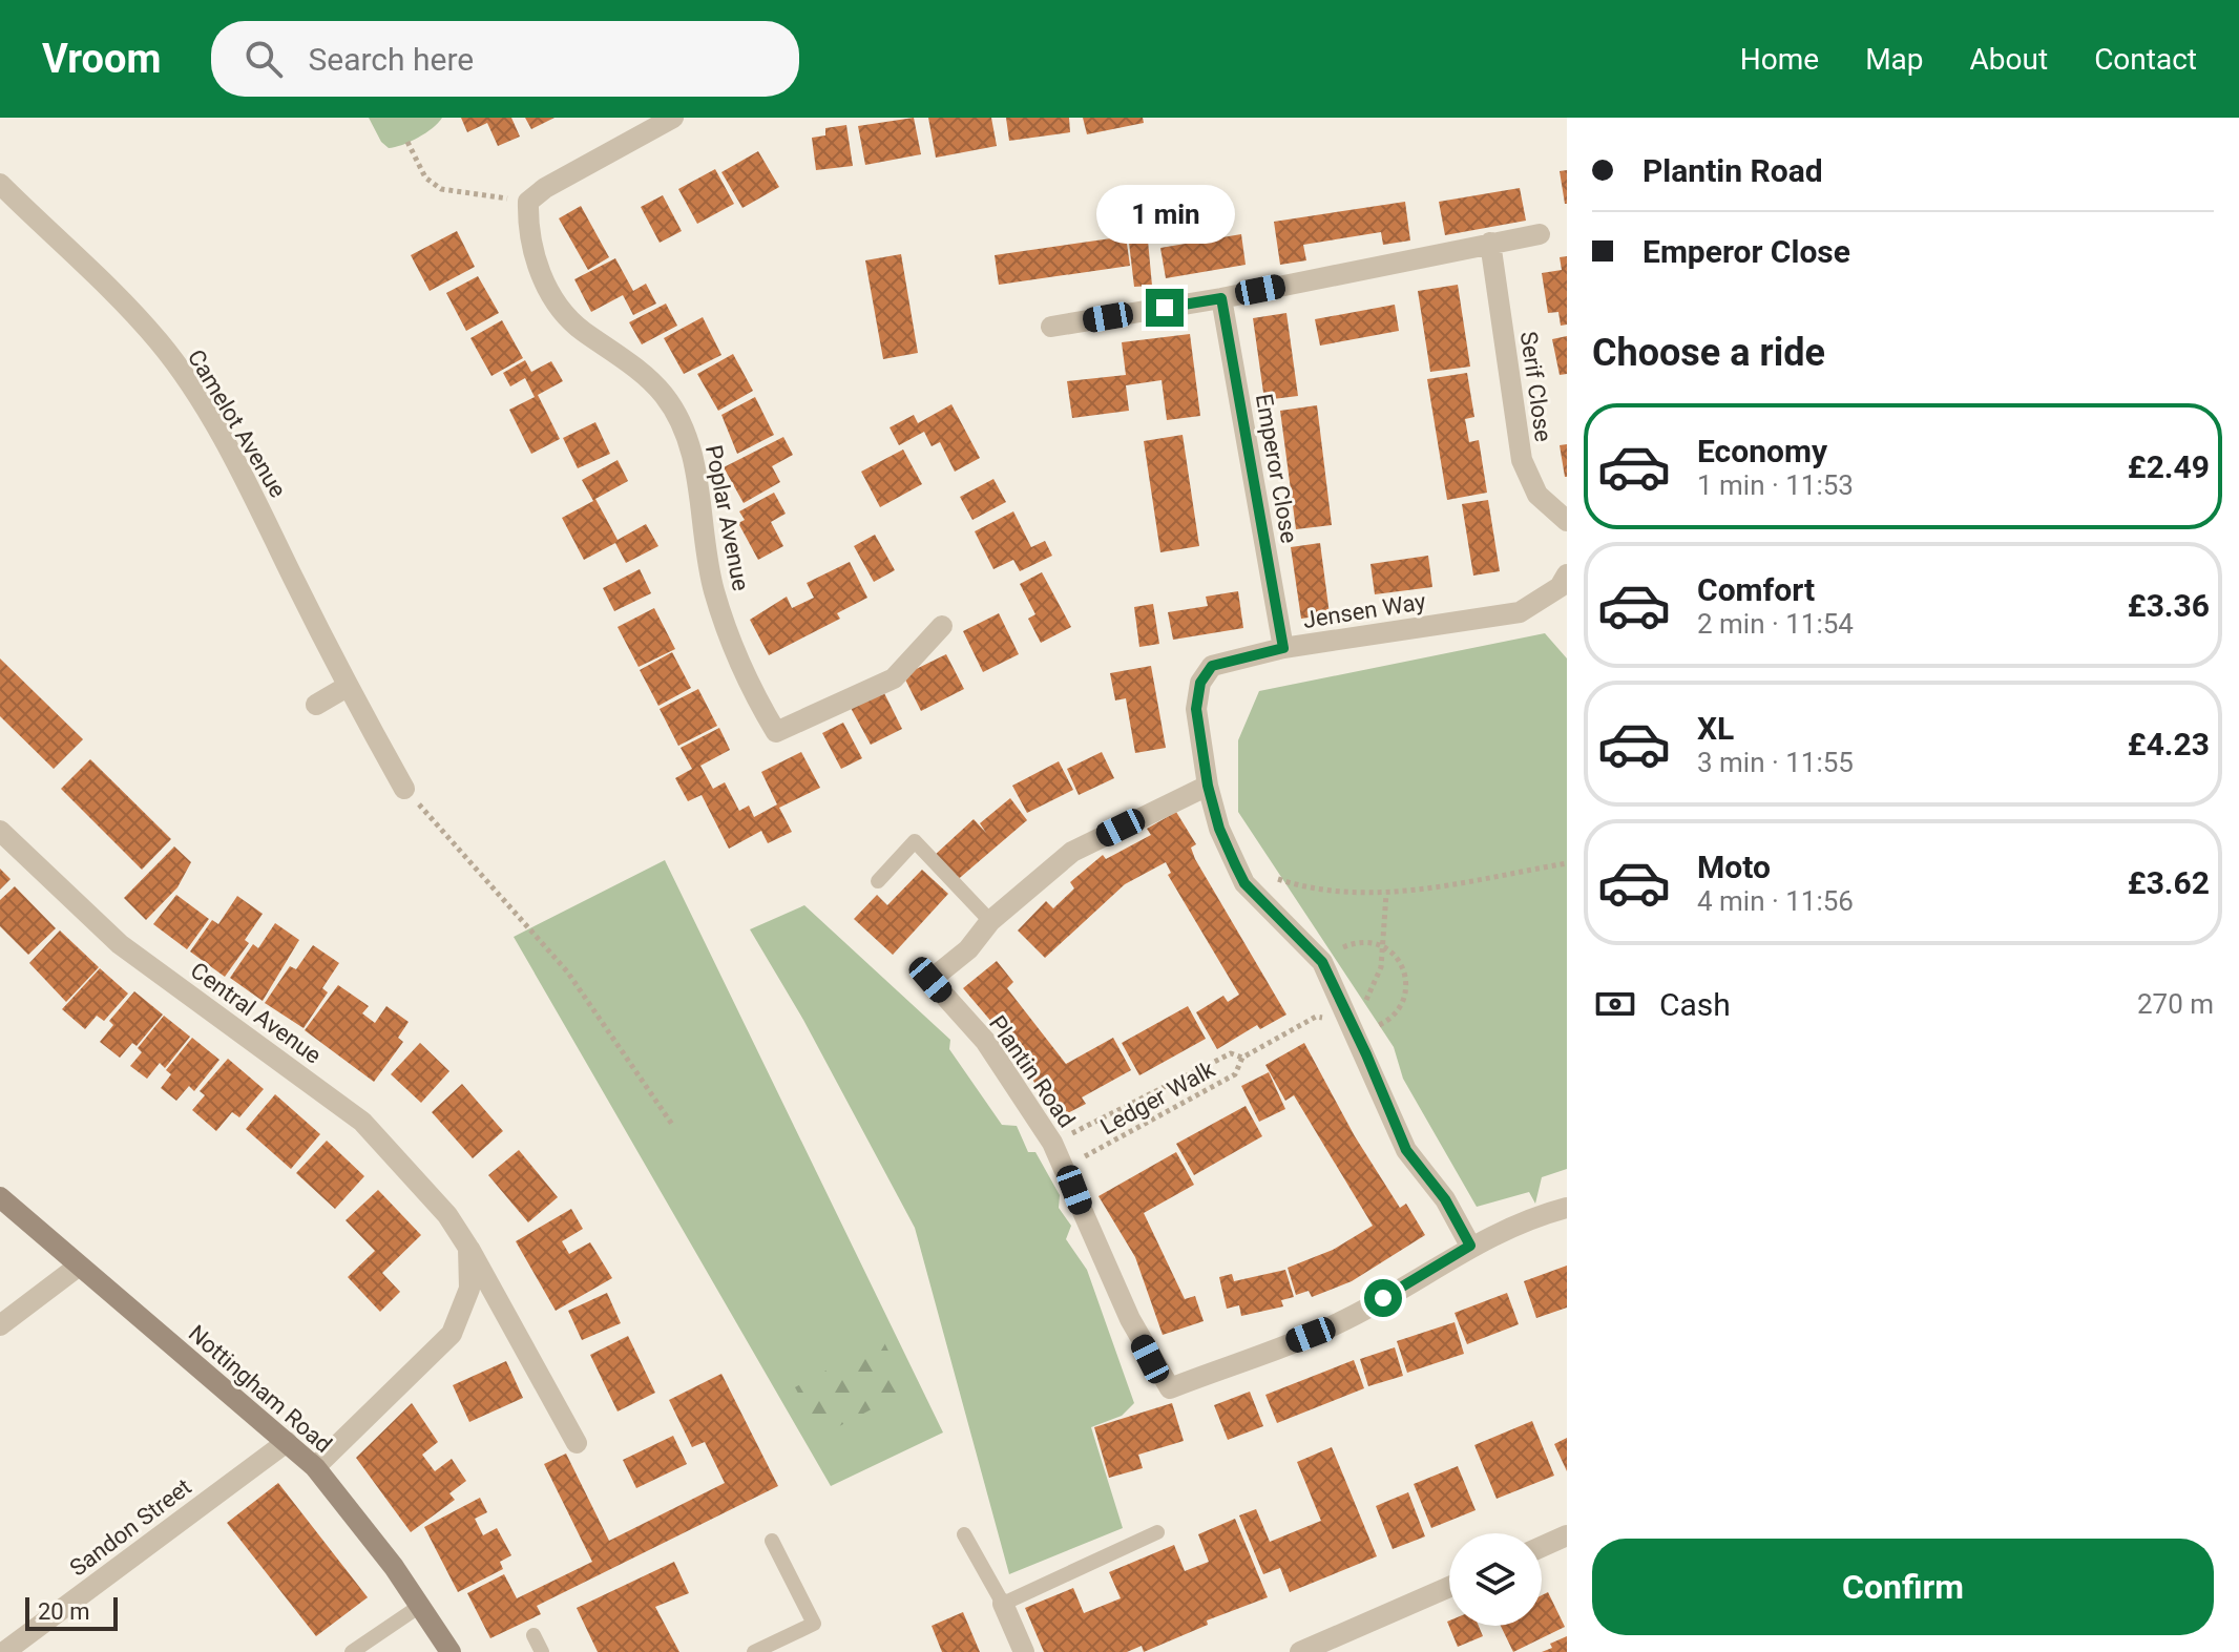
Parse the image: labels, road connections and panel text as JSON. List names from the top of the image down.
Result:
{
  "streets": {
    "main road": ["Nottingham Road"],
    "street": [
      "Serif Close",
      "Camelot Avenue",
      "Emperor Close",
      "Poplar Avenue",
      "Jensen Way",
      "Central Avenue",
      "Plantin Road",
      "Sandon Street"
    ],
    "path": ["Ledger Walk"]
  },
  "crossings": [
    ["Emperor Close", "Jensen Way"],
    ["Jensen Way", "Plantin Road"],
    ["Jensen Way", "Ledger Walk"],
    ["Plantin Road", "Ledger Walk"],
    ["Nottingham Road", "Sandon Street"]
  ],
  "scale_bar": "20 m",
  "page": {
    "header": "Vroom",
    "search": "Search here",
    "nav": [
      "Home",
      "Map",
      "About",
      "Contact"
    ],
    "banner": ["Plantin Road", "Emperor Close"],
    "bubble": "1 min",
    "heading": "Choose a ride",
    "list": [
      {
        "name": "Economy",
        "note": "1 min · 11:53",
        "value": "£2.49"
      },
      {
        "name": "Comfort",
        "note": "2 min · 11:54",
        "value": "£3.36"
      },
      {
        "name": "XL",
        "note": "3 min · 11:55",
        "value": "£4.23"
      },
      {
        "name": "Moto",
        "note": "4 min · 11:56",
        "value": "£3.62"
      }
    ],
    "pay": ["Cash", "270 m"],
    "buttons": "Confirm",
    "scale": "20 m"
  }
}
